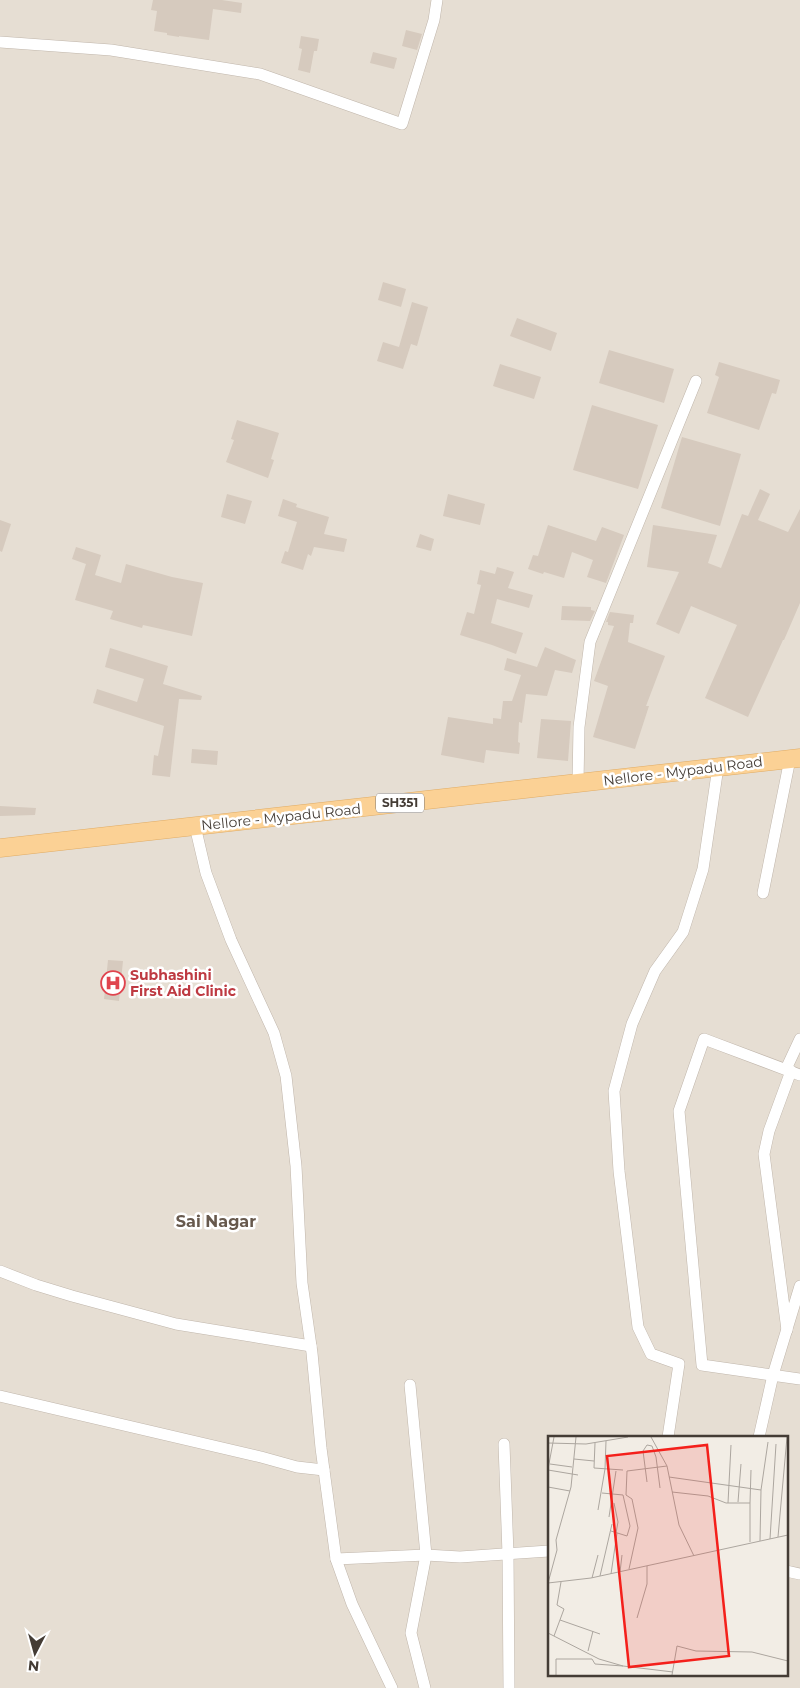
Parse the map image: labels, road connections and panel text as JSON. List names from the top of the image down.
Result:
{
  "streets": {
    "main road": ["Nellore - Mypadu Road", "SH351"]
  },
  "districts": ["Sai Nagar"],
  "places": {
    "hospital": ["Subhashini First Aid Clinic"]
  },
  "north": "bottom"
}
